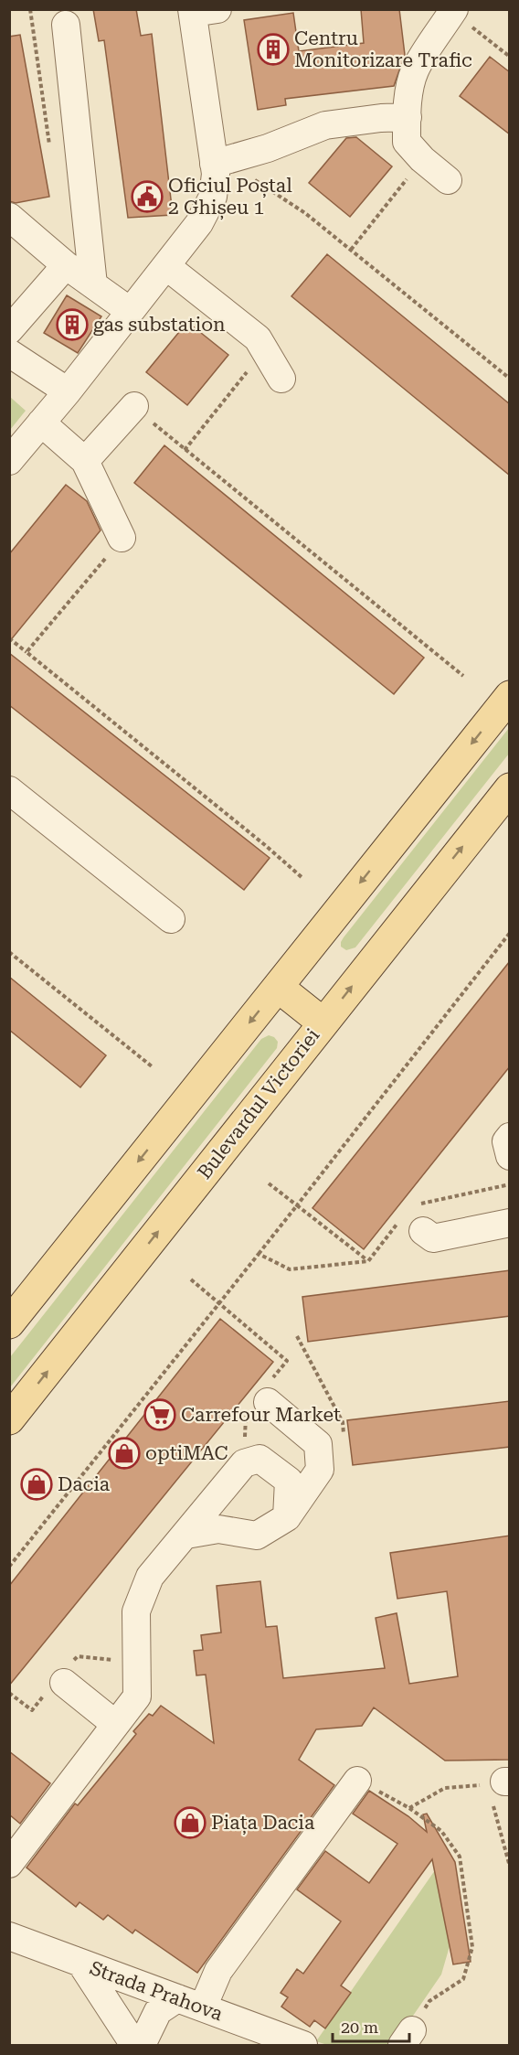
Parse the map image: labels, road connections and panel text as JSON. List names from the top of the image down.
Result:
{
  "streets": {
    "main road": ["Bulevardul Victoriei"],
    "street": ["Strada Prahova"]
  },
  "places": {
    "building": ["Centru Monitorizare Trafic", "gas substation"],
    "public building": ["Oficiul Poștal 2 Ghișeu 1"],
    "supermarket": ["Carrefour Market"],
    "shop": ["optiMAC", "Dacia", "Piața Dacia"]
  },
  "scale_bar": "20 m"
}
